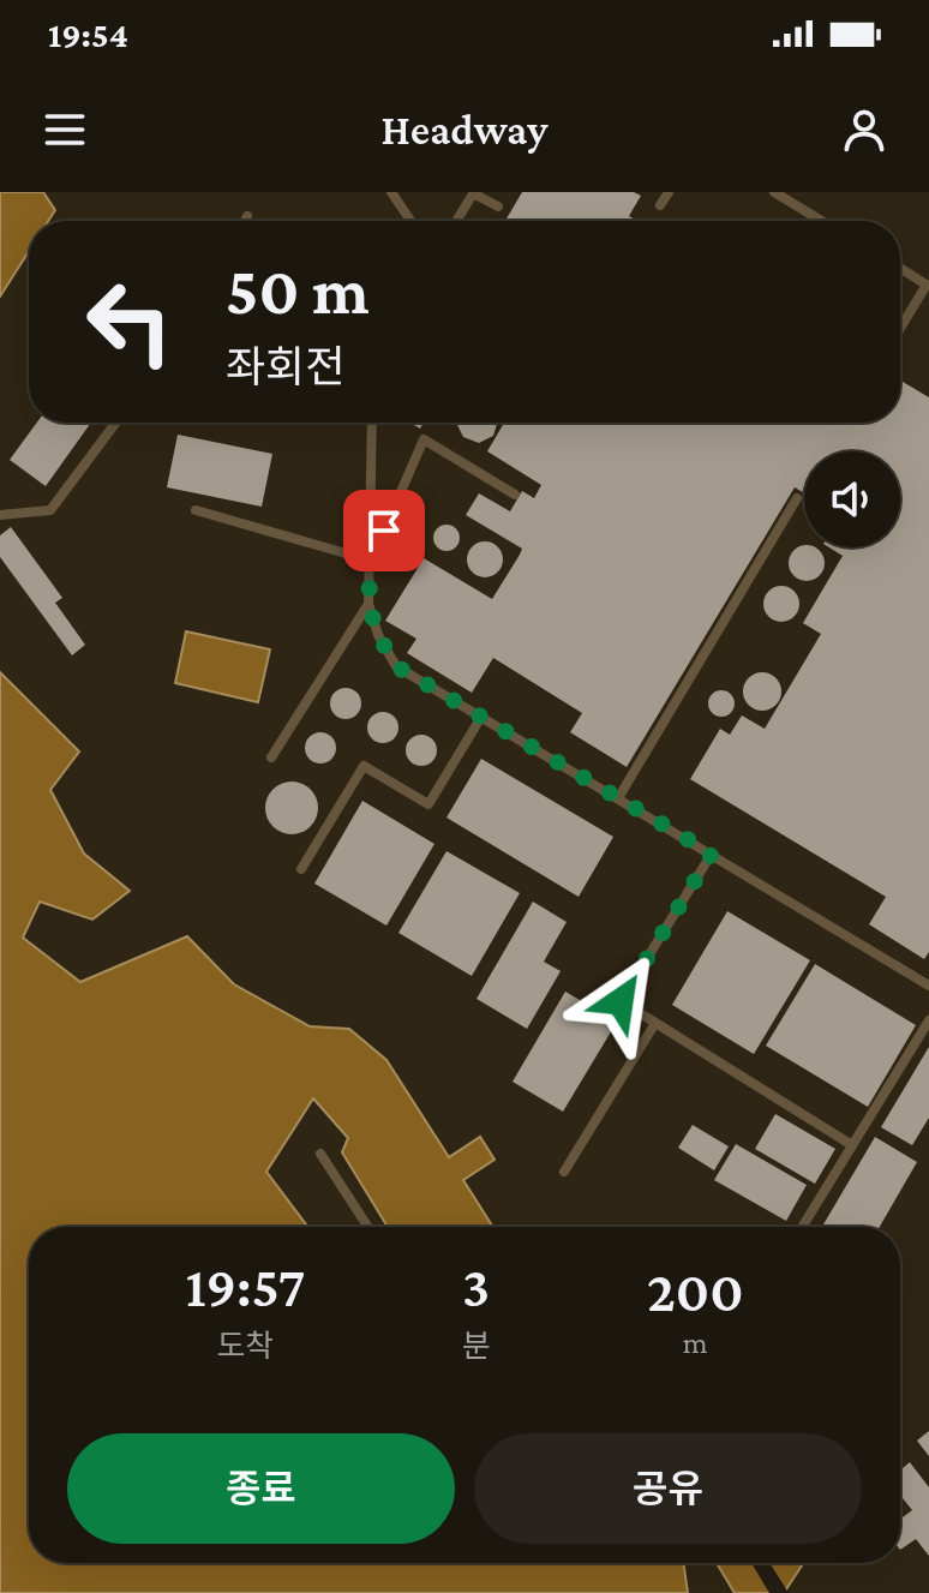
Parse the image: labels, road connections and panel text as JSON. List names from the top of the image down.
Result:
{
  "page": {
    "status": "19:54",
    "header": "Headway",
    "turn": ["50 m", "좌회전"],
    "eta": [
      "19:57",
      "도착",
      "3",
      "분",
      "200",
      "m"
    ],
    "buttons": ["종료", "공유"]
  }
}
